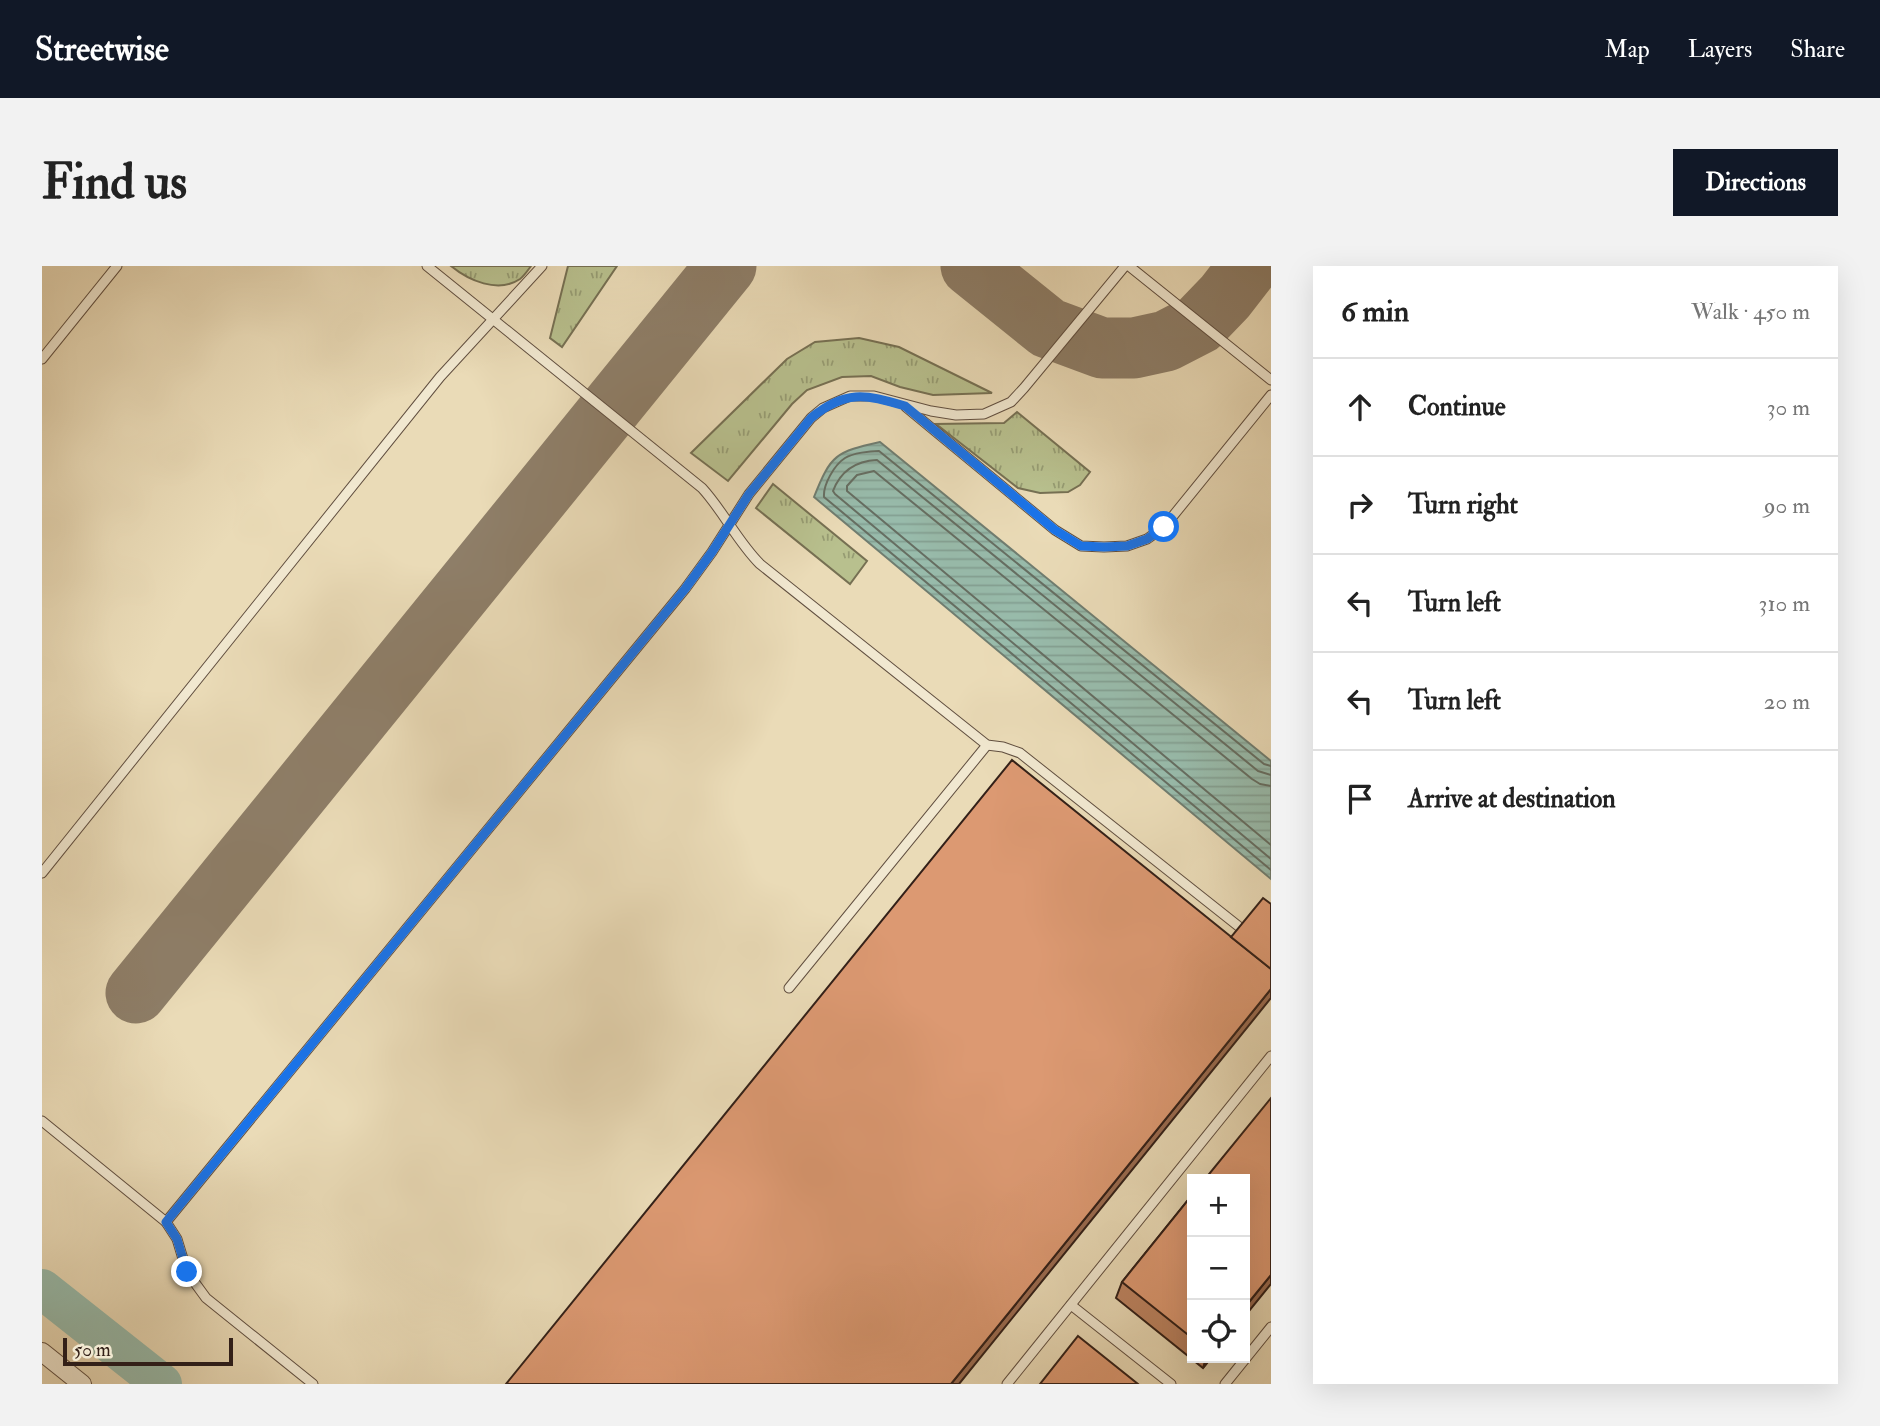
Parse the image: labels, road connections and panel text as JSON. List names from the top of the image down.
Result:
{
  "scale_bar": "50 m",
  "page": {
    "header": "Streetwise",
    "nav": ["Map", "Layers", "Share"],
    "buttons": "Directions",
    "title": "Find us",
    "heading": ["6 min", "Walk · 450 m"],
    "list": [
      ["Continue", "30 m"],
      ["Turn right", "90 m"],
      ["Turn left", "310 m"],
      ["Turn left", "20 m"],
      "Arrive at destination"
    ],
    "map_buttons": ["+", "−"],
    "scale": "50 m"
  }
}
